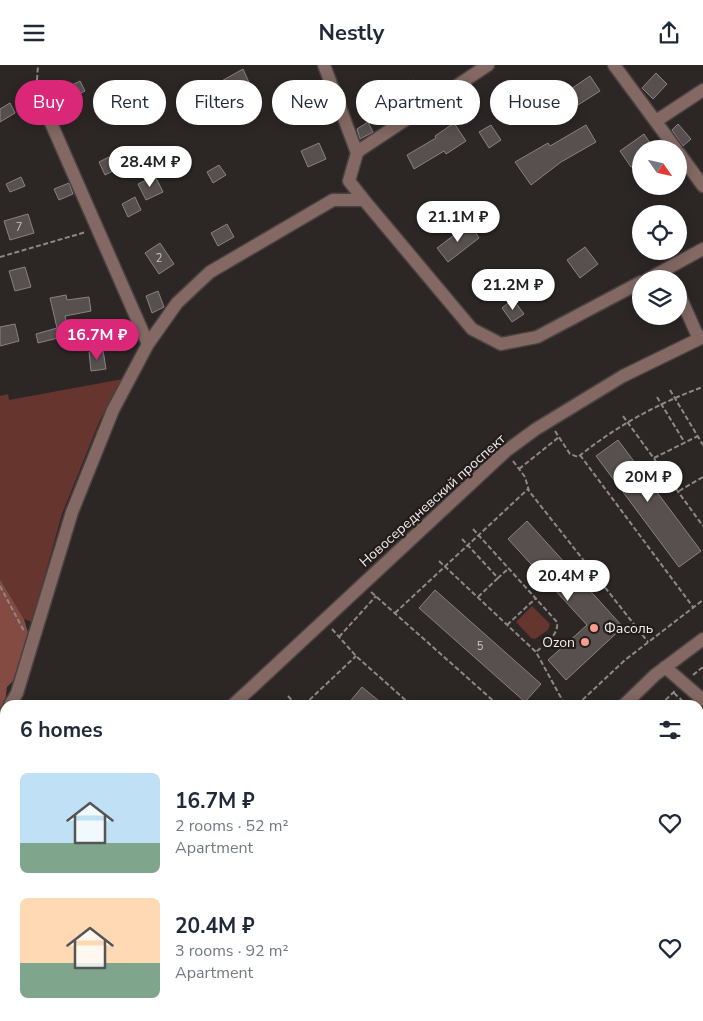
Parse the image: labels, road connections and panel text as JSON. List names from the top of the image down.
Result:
{
  "streets": {
    "street": ["Новосередневский проспект"]
  },
  "places": ["Фасоль", "Ozon"],
  "house_numbers": ["7", "2", "5"],
  "north": "bottom right",
  "page": {
    "header": "Nestly",
    "chip": [
      "Buy",
      "Rent",
      "Filters",
      "New",
      "Apartment",
      "House"
    ],
    "price": [
      "28.4M ₽",
      "21.1M ₽",
      "21.2M ₽",
      "16.7M ₽",
      "20M ₽",
      "20.4M ₽"
    ],
    "heading": "6 homes",
    "list": [
      {
        "name": "16.7M ₽",
        "note": "2 rooms · 52 m² · Apartment"
      },
      {
        "name": "20.4M ₽",
        "note": "3 rooms · 92 m² · Apartment"
      }
    ]
  }
}
